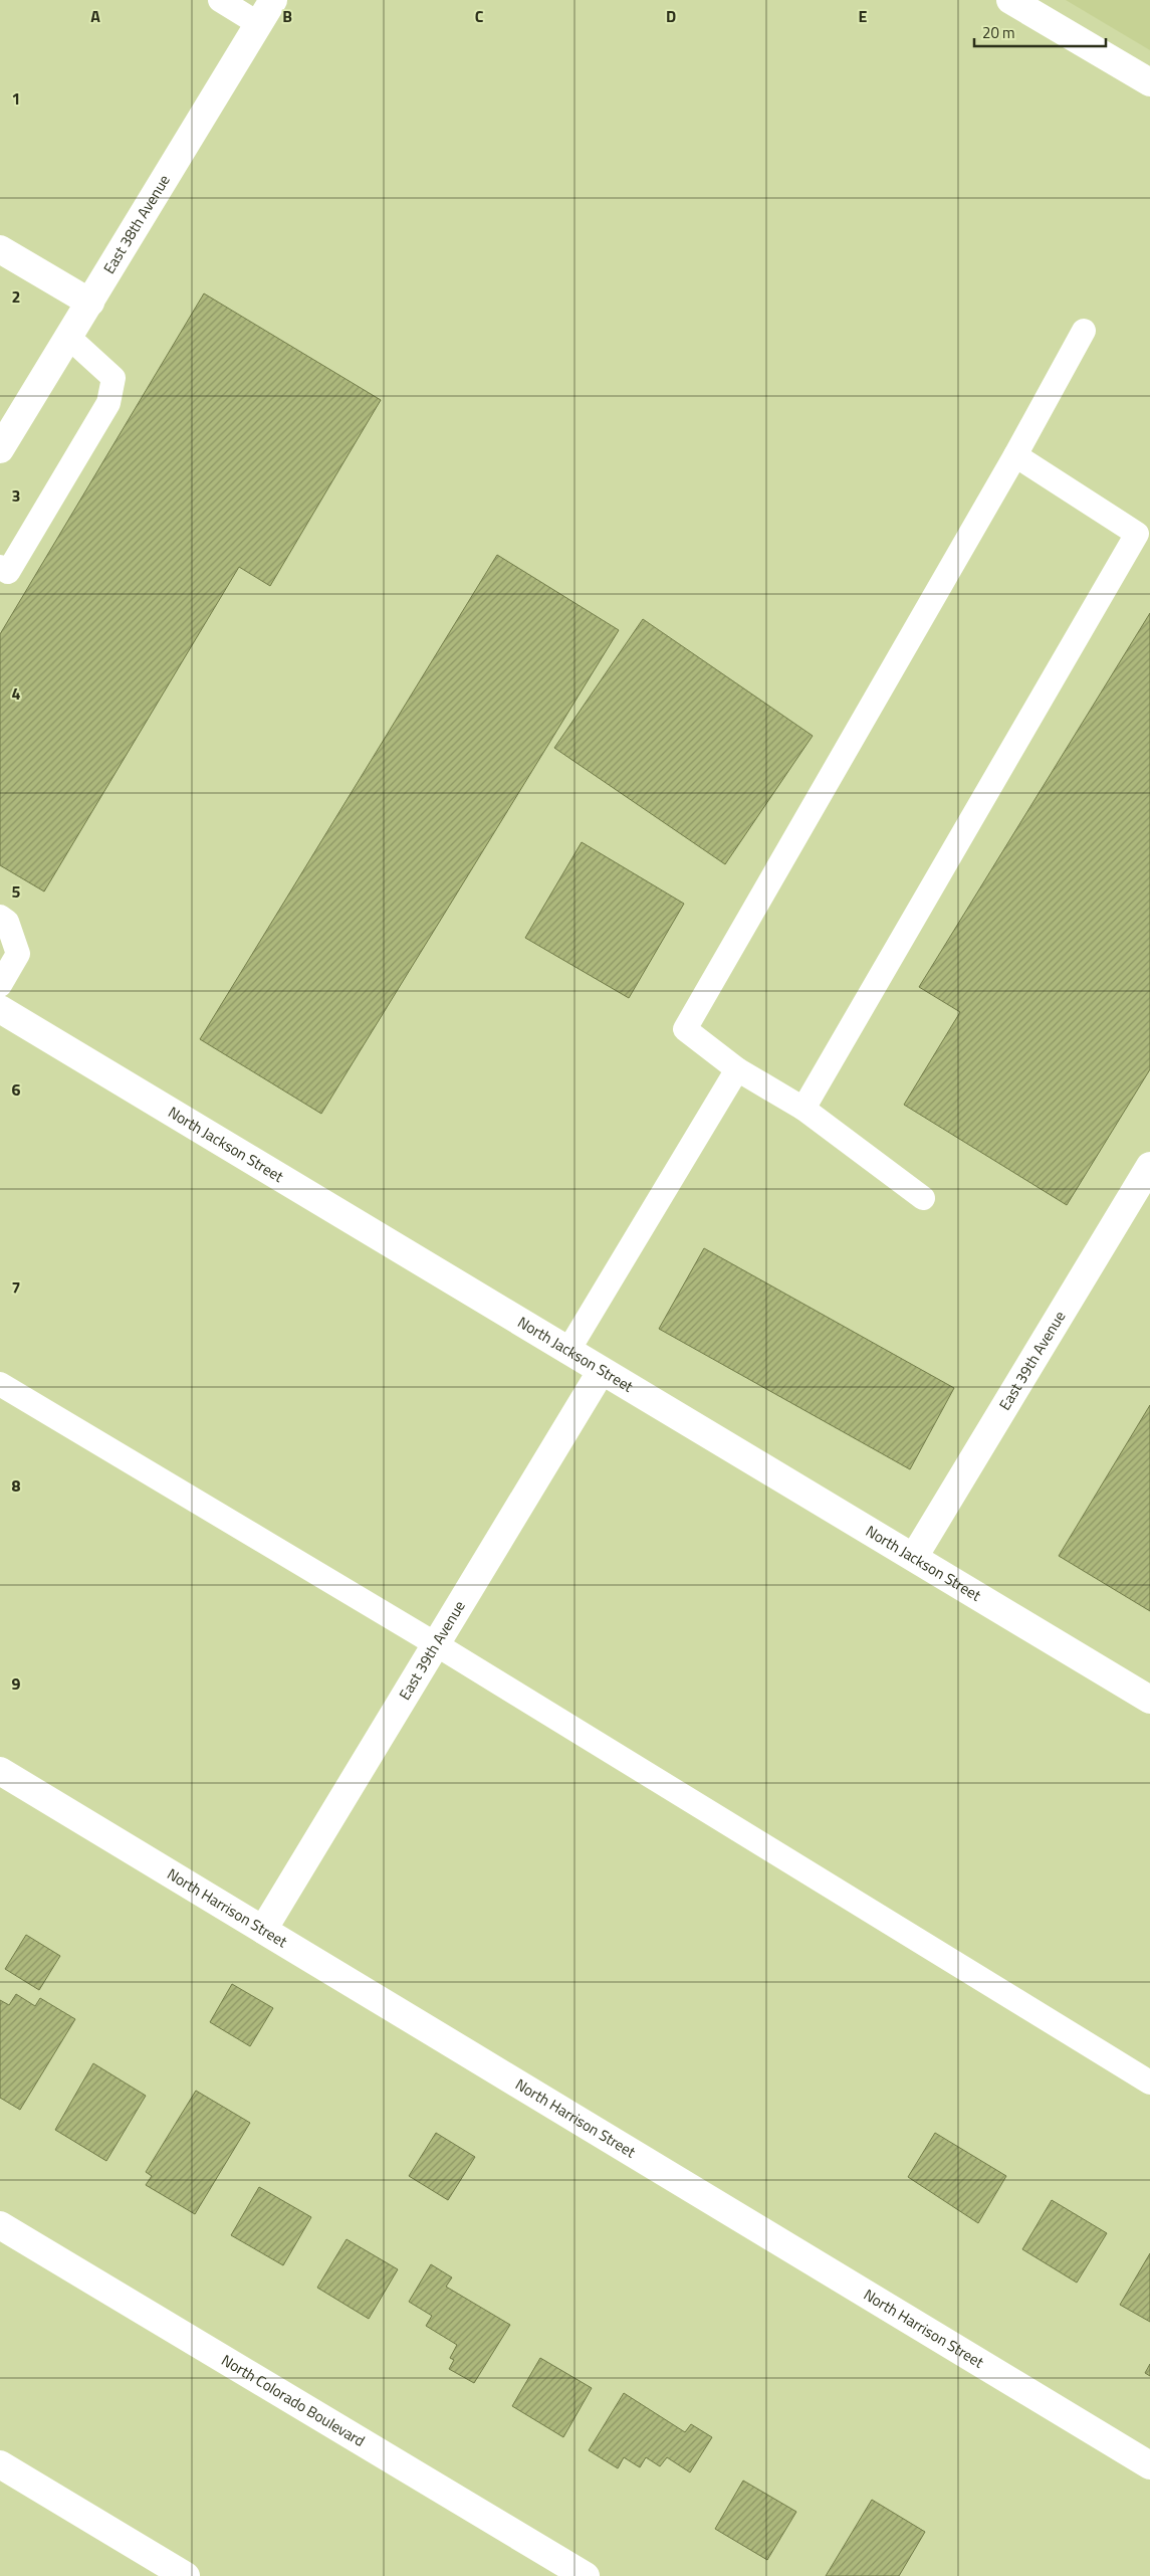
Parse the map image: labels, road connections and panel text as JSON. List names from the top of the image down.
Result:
{
  "streets": {
    "street": [
      "East 38th Avenue",
      "North Jackson Street",
      "East 39th Avenue",
      "North Harrison Street",
      "North Colorado Boulevard"
    ]
  },
  "crossings": [
    ["North Jackson Street", "East 39th Avenue"],
    ["East 39th Avenue", "North Harrison Street"]
  ],
  "scale_bar": "20 m",
  "grid": {
    "columns": [
      "A",
      "B",
      "C",
      "D",
      "E"
    ],
    "rows": [
      "1",
      "2",
      "3",
      "4",
      "5",
      "6",
      "7",
      "8",
      "9"
    ]
  }
}
